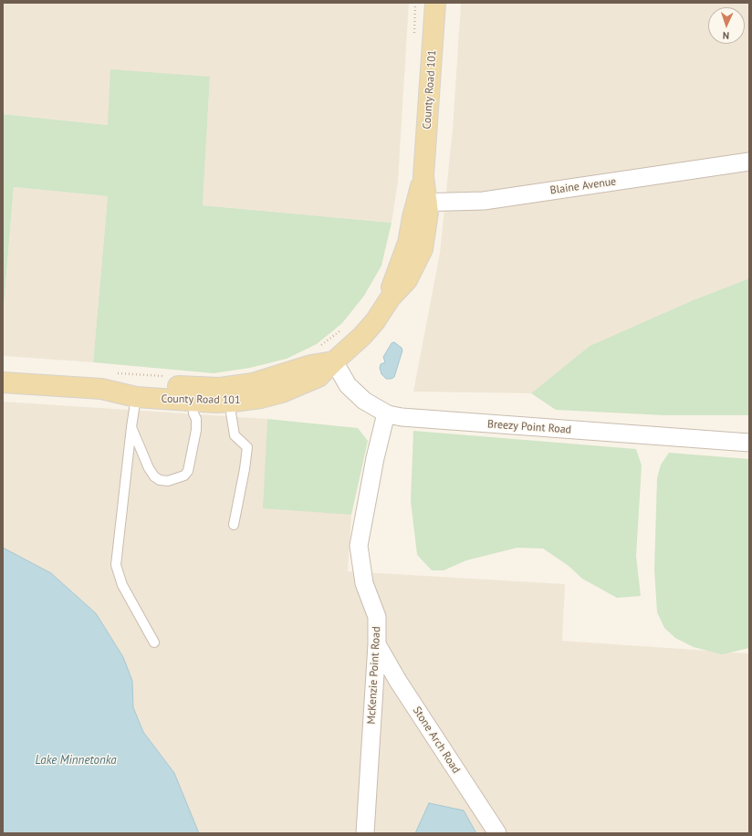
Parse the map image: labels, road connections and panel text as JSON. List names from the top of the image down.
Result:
{
  "streets": {
    "main road": ["County Road 101"],
    "street": [
      "Blaine Avenue",
      "Breezy Point Road",
      "McKenzie Point Road",
      "Stone Arch Road"
    ]
  },
  "crossings": [
    ["County Road 101", "Blaine Avenue"],
    ["County Road 101", "Breezy Point Road"],
    ["Breezy Point Road", "McKenzie Point Road"],
    ["McKenzie Point Road", "Stone Arch Road"]
  ],
  "water": ["Lake Minnetonka"],
  "north": "bottom"
}
